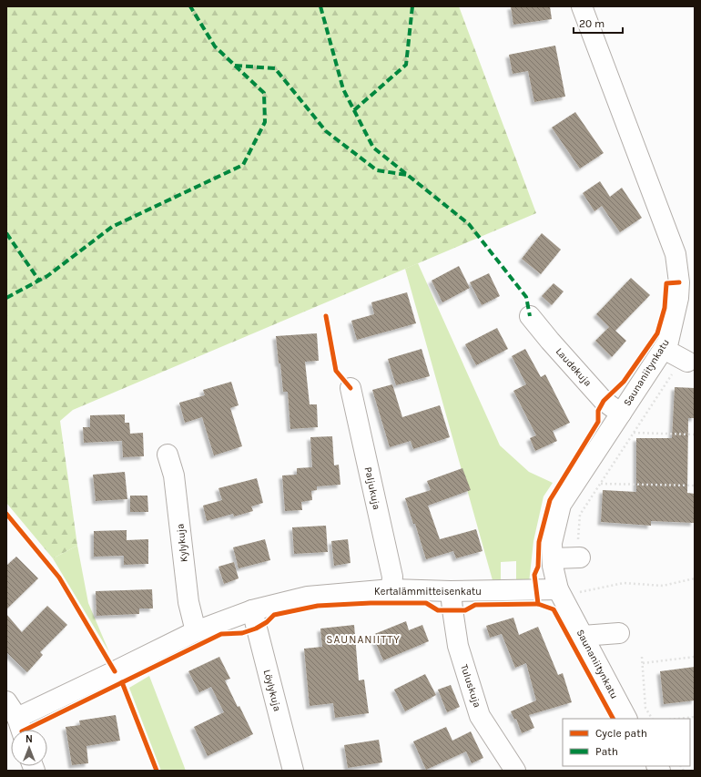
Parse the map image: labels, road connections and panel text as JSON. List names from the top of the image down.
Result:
{
  "streets": {
    "street": [
      "Laudekuja",
      "Saunaniitynkatu",
      "Paljukuja",
      "Kylykuja",
      "Kertalämmitteisenkatu",
      "Tuluskuja",
      "Löylykuja"
    ]
  },
  "crossings": [
    ["Laudekuja", "Saunaniitynkatu"],
    ["Saunaniitynkatu", "Kertalämmitteisenkatu"],
    ["Paljukuja", "Kertalämmitteisenkatu"],
    ["Kylykuja", "Kertalämmitteisenkatu"],
    ["Kertalämmitteisenkatu", "Tuluskuja"],
    ["Kertalämmitteisenkatu", "Löylykuja"]
  ],
  "districts": ["SAUNANIITTY"],
  "legend": ["Cycle path", "Path"],
  "scale_bar": "20 m",
  "north": "top"
}
